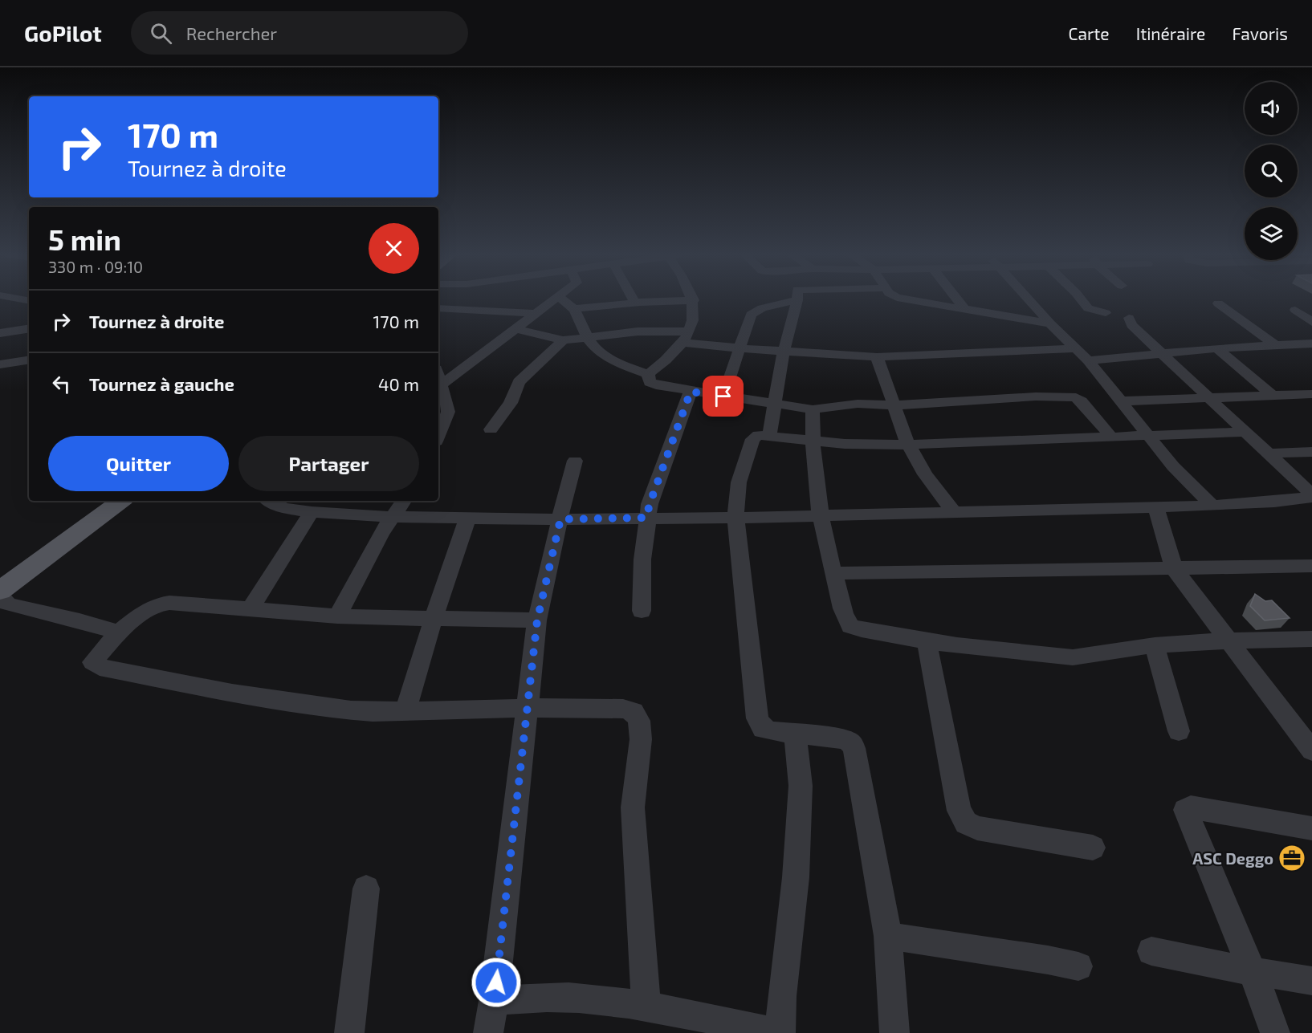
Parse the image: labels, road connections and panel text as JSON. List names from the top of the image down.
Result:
{
  "places": {
    "office": ["ASC Deggo"]
  },
  "page": {
    "header": "GoPilot",
    "search": "Rechercher",
    "nav": ["Carte", "Itinéraire", "Favoris"],
    "turn": ["170 m", "Tournez à droite"],
    "heading": ["5 min", "330 m · 09:10"],
    "list": [
      {
        "name": "Tournez à droite",
        "value": "170 m"
      },
      {
        "name": "Tournez à gauche",
        "value": "40 m"
      }
    ],
    "buttons": ["Quitter", "Partager"]
  }
}
